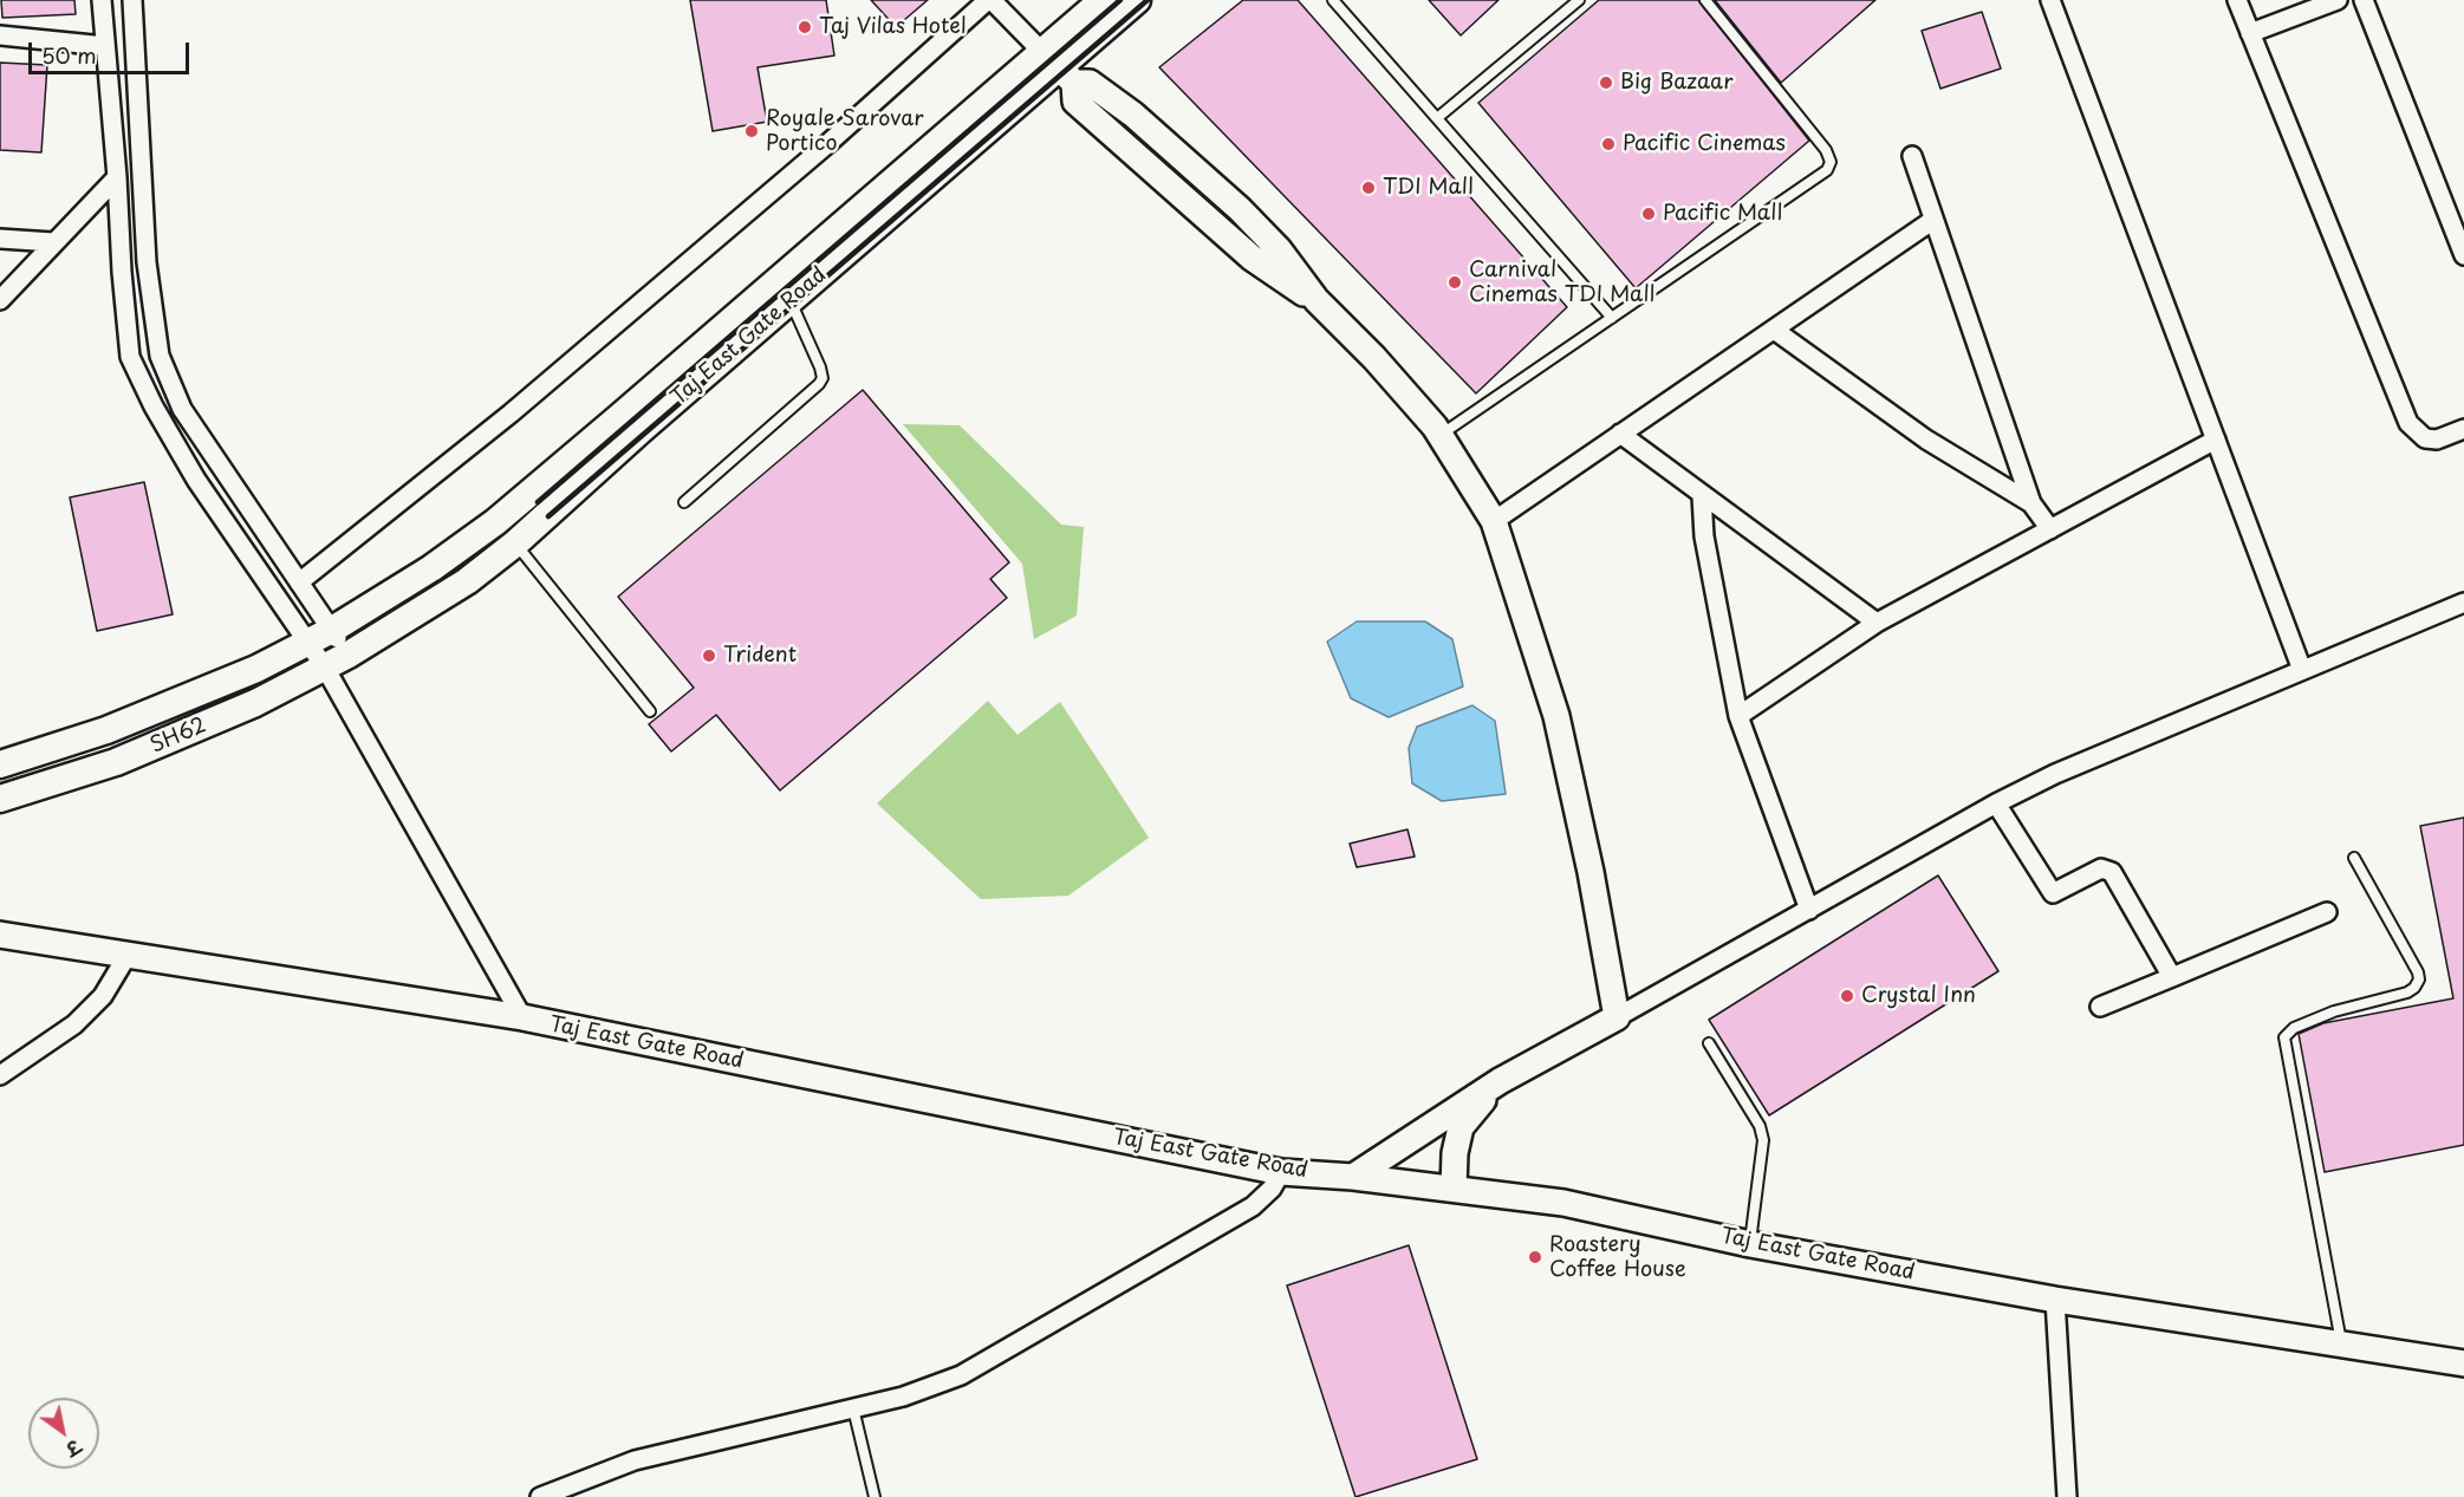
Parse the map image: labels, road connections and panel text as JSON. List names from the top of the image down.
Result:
{
  "streets": {
    "main road": ["Taj East Gate Road", "SH62"]
  },
  "crossings": [
    ["Taj East Gate Road", "SH62"]
  ],
  "places": [
    "Taj Vilas Hotel",
    "Big Bazaar",
    "Royale Sarovar Portico",
    "Pacific Cinemas",
    "TDI Mall",
    "Pacific Mall",
    "Carnival Cinemas TDI Mall",
    "Trident",
    "Crystal Inn",
    "Roastery Coffee House"
  ],
  "scale_bar": "50 m",
  "north": "bottom right"
}
